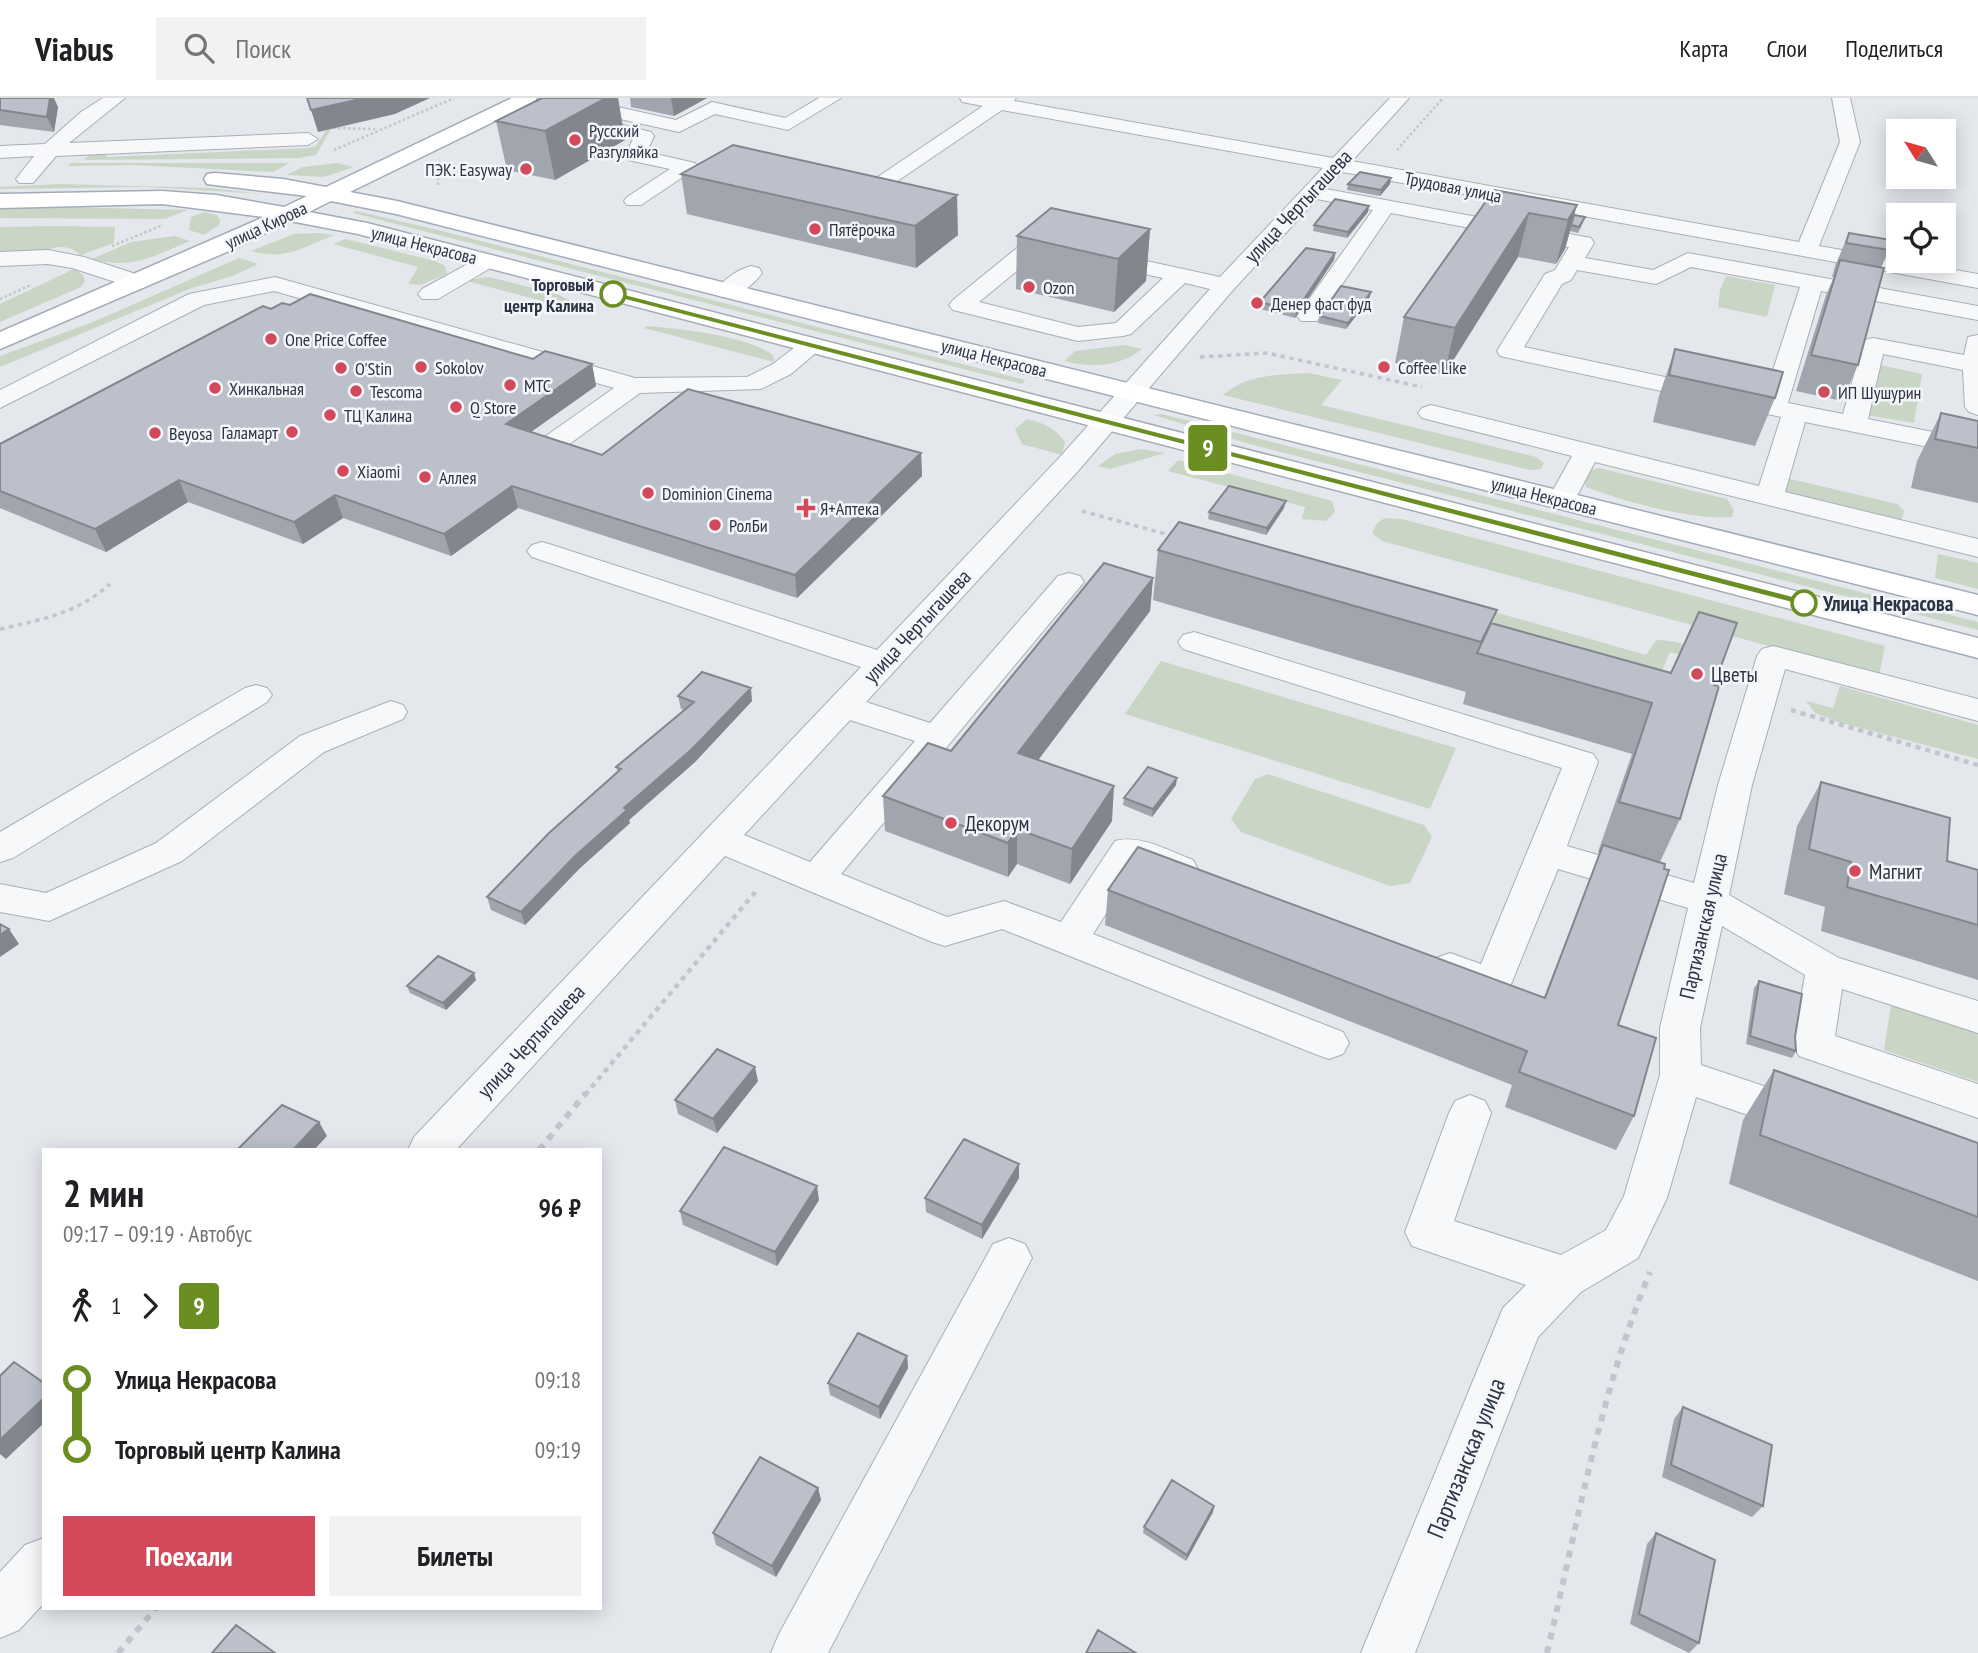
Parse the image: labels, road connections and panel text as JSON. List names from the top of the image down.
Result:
{
  "streets": {
    "main road": ["улица Кирова", "улица Некрасова"],
    "street": ["Трудовая улица", "улица Чертыгашева", "Партизанская улица"]
  },
  "crossings": [
    ["Трудовая улица", "улица Чертыгашева"],
    ["улица Чертыгашева", "улица Некрасова"],
    ["улица Кирова", "улица Некрасова"]
  ],
  "places": {
    "other": [
      "Русский Разгуляйка",
      "ПЭК: Easyway",
      "Пятёрочка",
      "Ozon",
      "Торговый центр Калина",
      "Денер фаст фуд",
      "One Price Coffee",
      "Sokolov",
      "Coffee Like",
      "O'Stin",
      "МТС",
      "Хинкальная",
      "Tescoma",
      "ИП Шушурин",
      "Q Store",
      "ТЦ Калина",
      "Галамарт",
      "Beyosa",
      "Xiaomi",
      "Аллея",
      "Dominion Cinema",
      "РолБи",
      "Улица Некрасова",
      "Цветы",
      "Декорум",
      "Магнит"
    ],
    "health": ["Я+Аптека"]
  },
  "lines": ["bus line 9"],
  "north": "top left",
  "page": {
    "header": "Viabus",
    "search": "Поиск",
    "nav": ["Карта", "Слои", "Поделиться"],
    "on_map": "9",
    "heading": ["2 мин", "09:17 – 09:19 · Автобус", "96 ₽"],
    "legs": ["1", "9"],
    "list": [
      {
        "name": "Улица Некрасова",
        "value": "09:18"
      },
      {
        "name": "Торговый центр Калина",
        "value": "09:19"
      }
    ],
    "buttons": ["Поехали", "Билеты"]
  }
}
